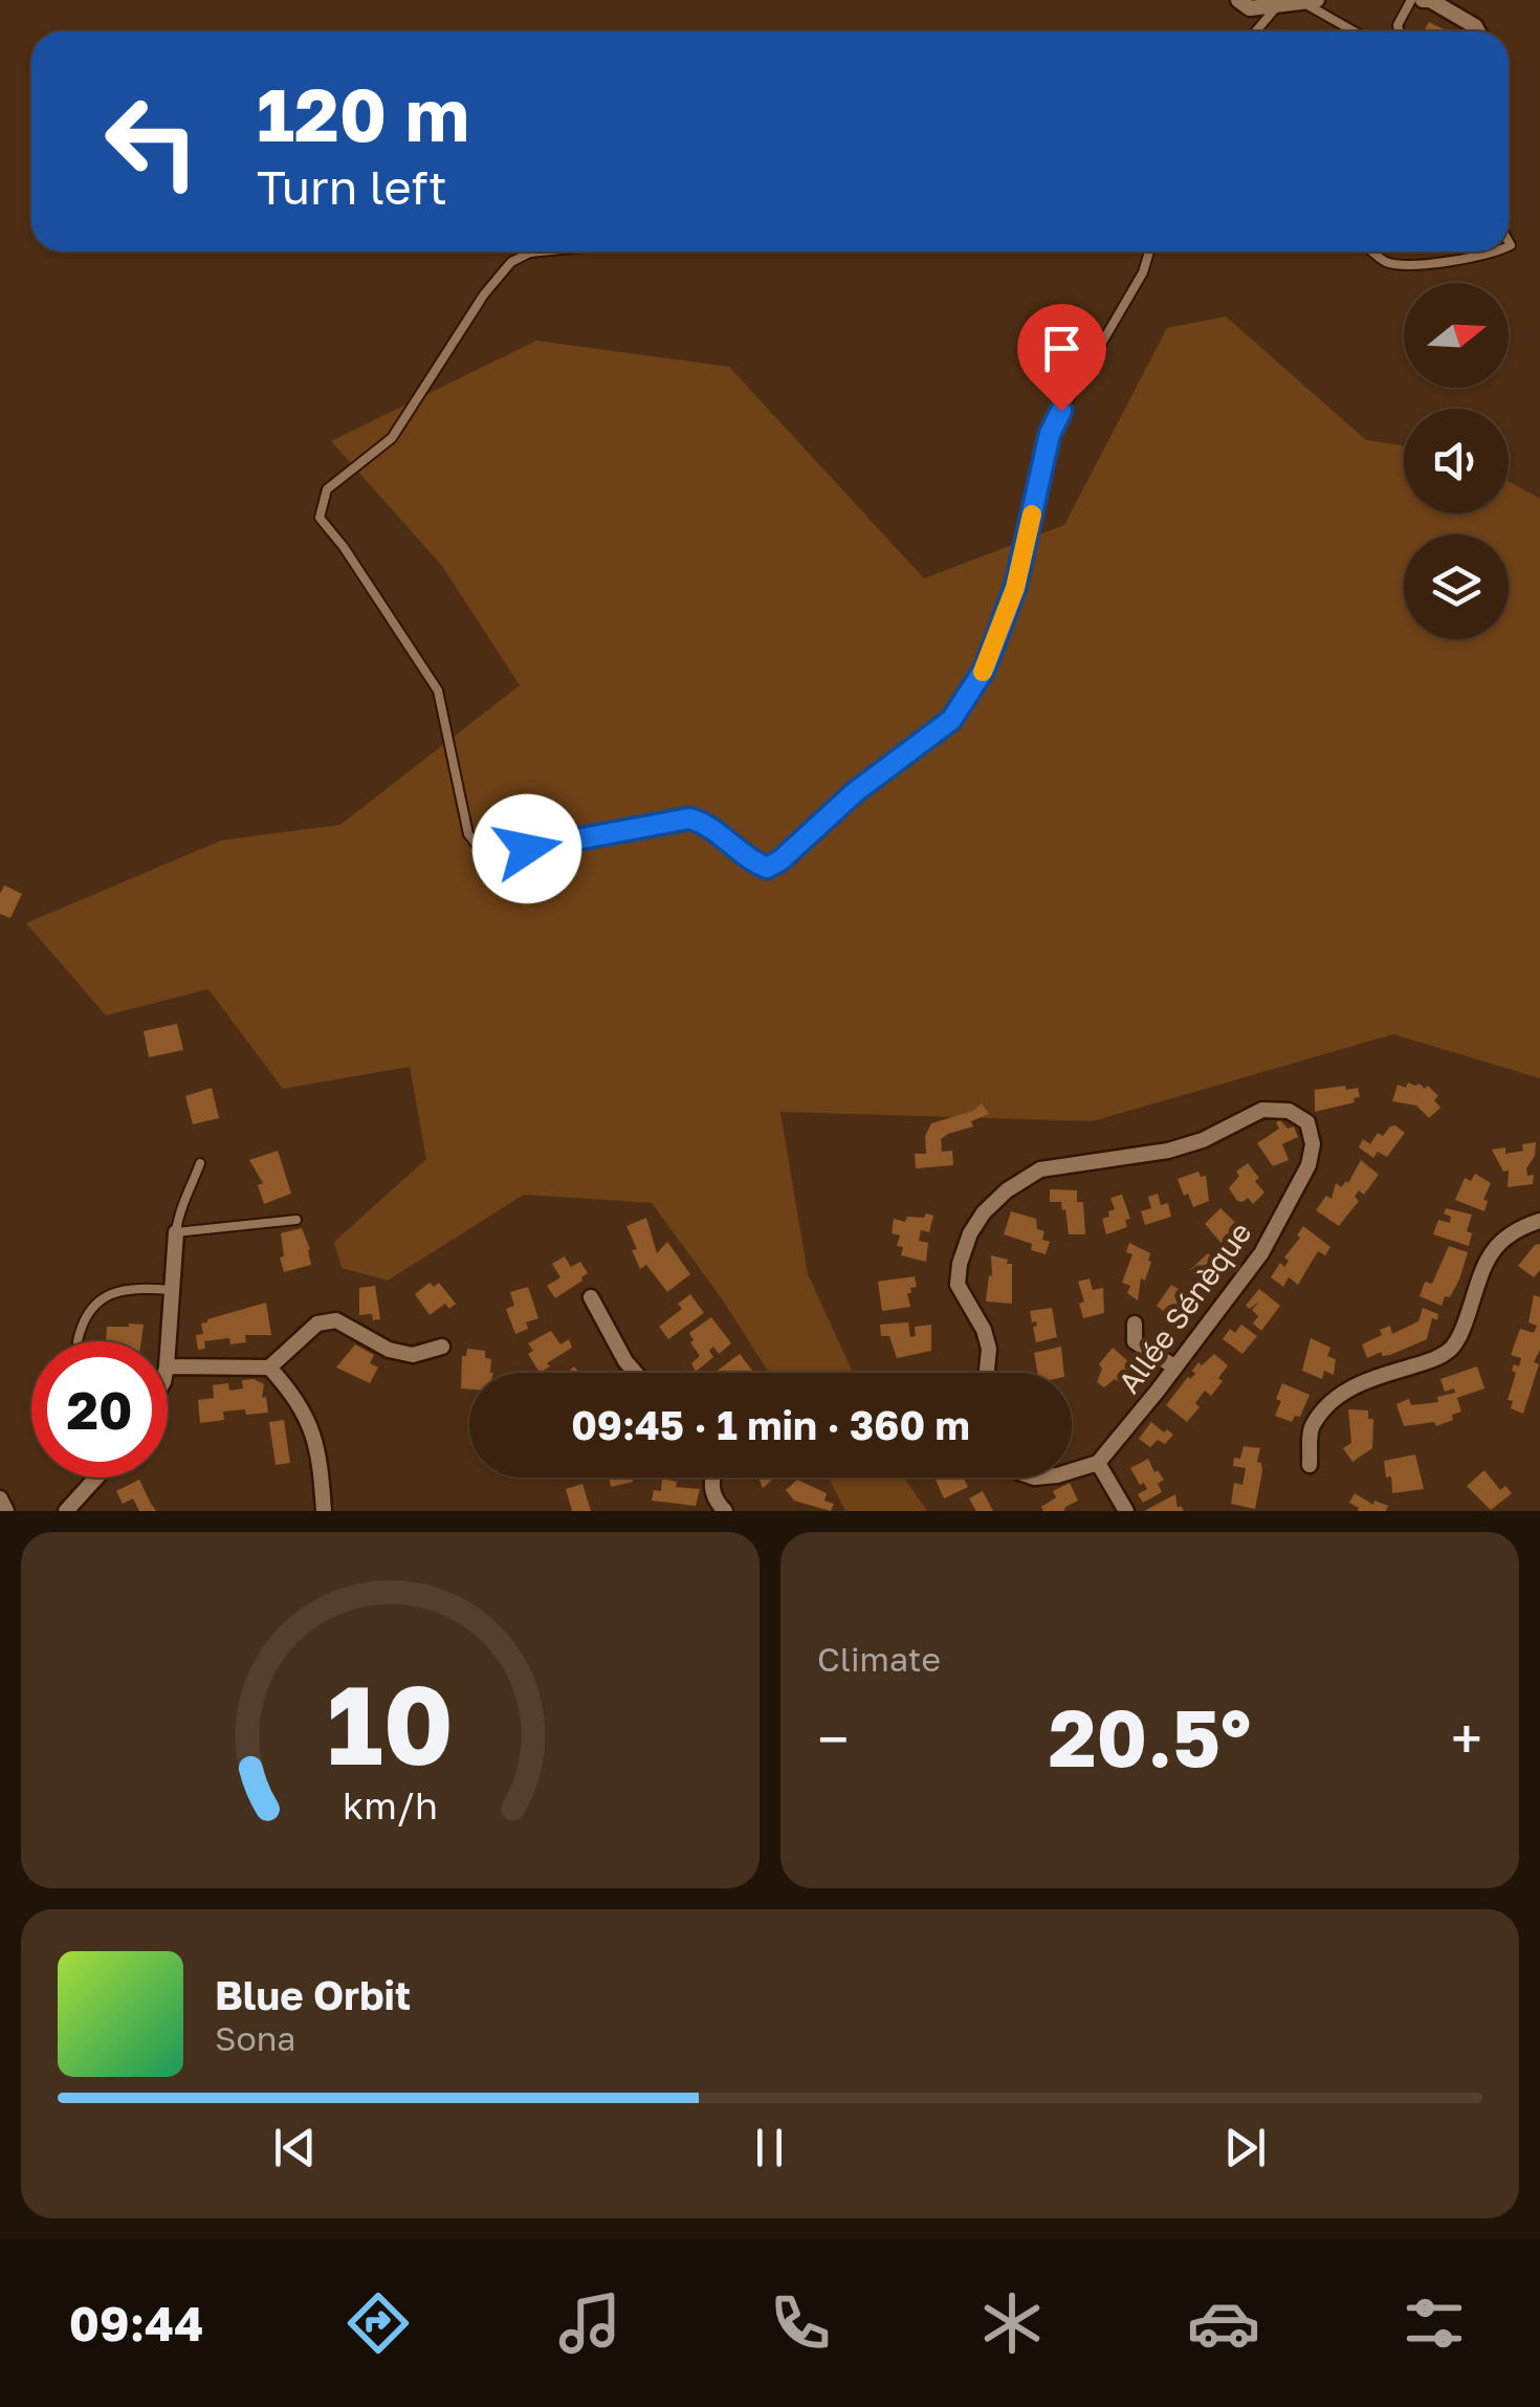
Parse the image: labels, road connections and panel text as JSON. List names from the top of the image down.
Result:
{
  "streets": {
    "street": ["Allée Sénèque"]
  },
  "north": "right",
  "page": {
    "turn": ["120 m", "Turn left"],
    "limit": "20",
    "trip": "09:45 · 1 min · 360 m",
    "tile": "Climate",
    "heat": ["−", "20.5°", "+"],
    "song": ["Blue Orbit", "Sona"],
    "tabs": "09:44",
    "gauge": ["10", "km/h"]
  }
}
